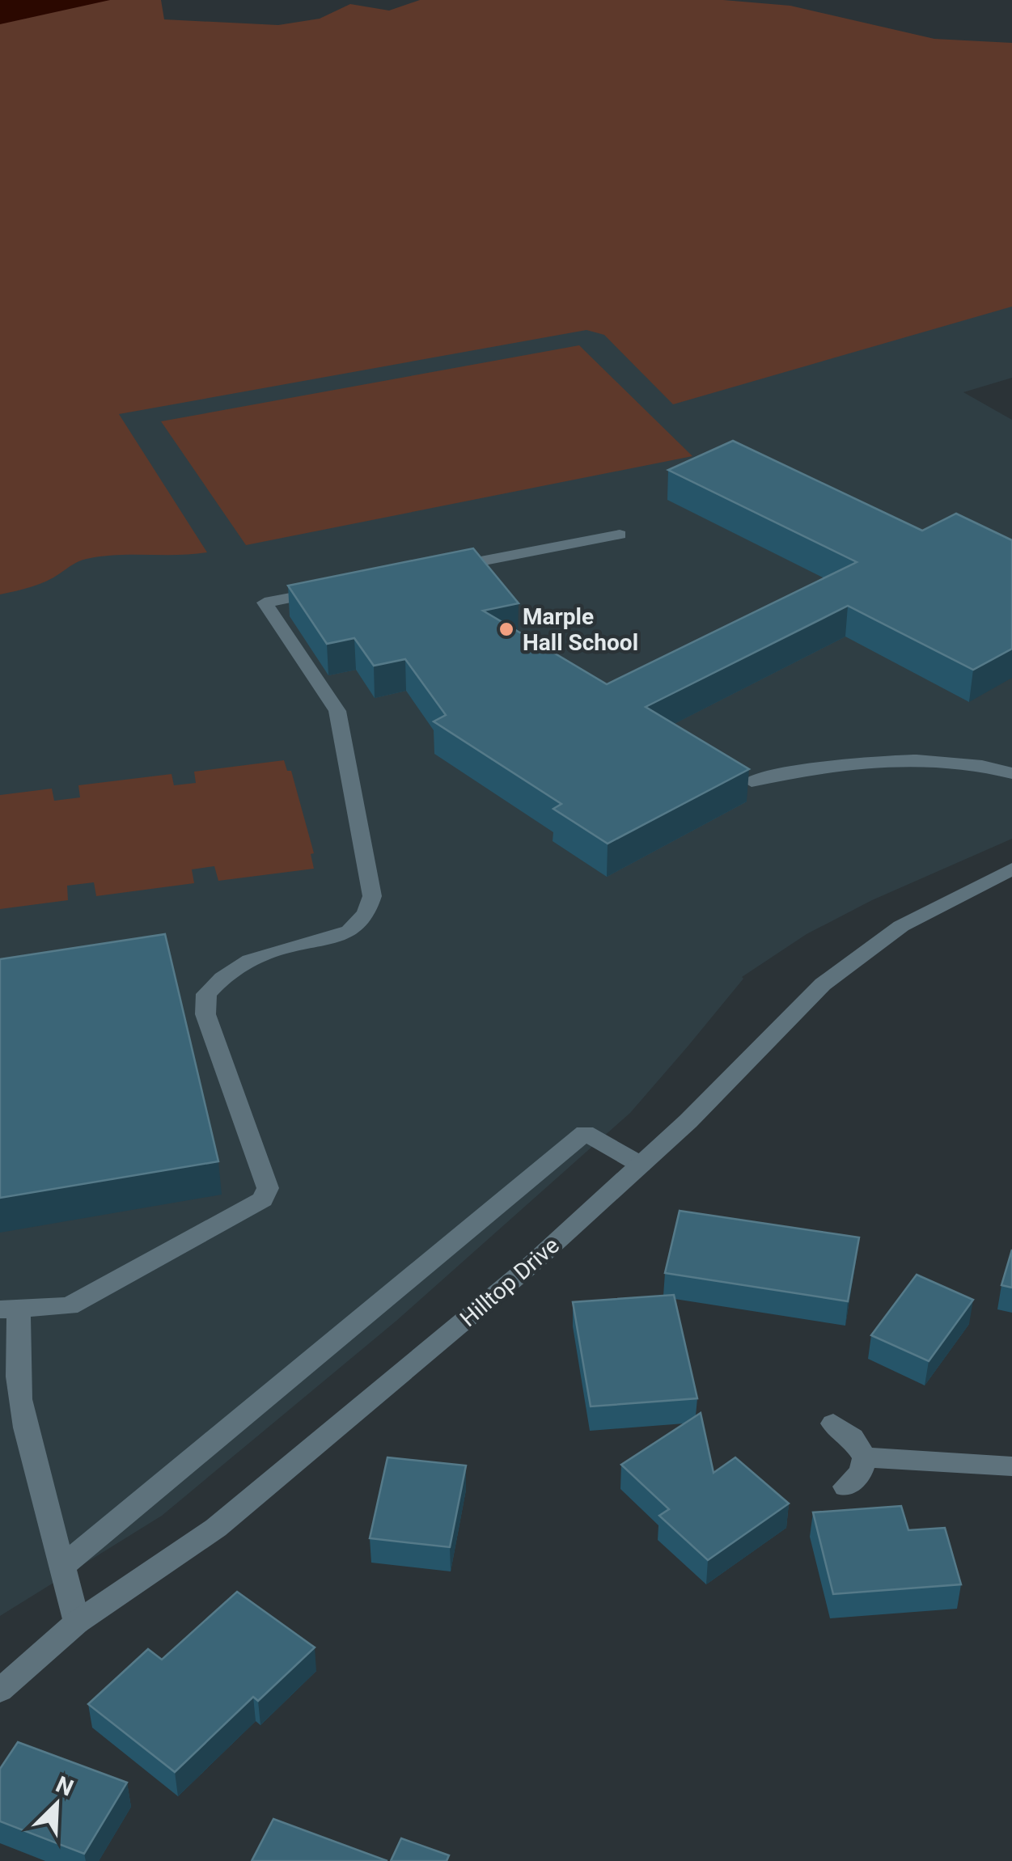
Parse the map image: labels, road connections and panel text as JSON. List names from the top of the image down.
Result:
{
  "streets": {
    "street": ["Hilltop Drive"]
  },
  "places": ["Marple Hall School"],
  "north": "top right"
}
